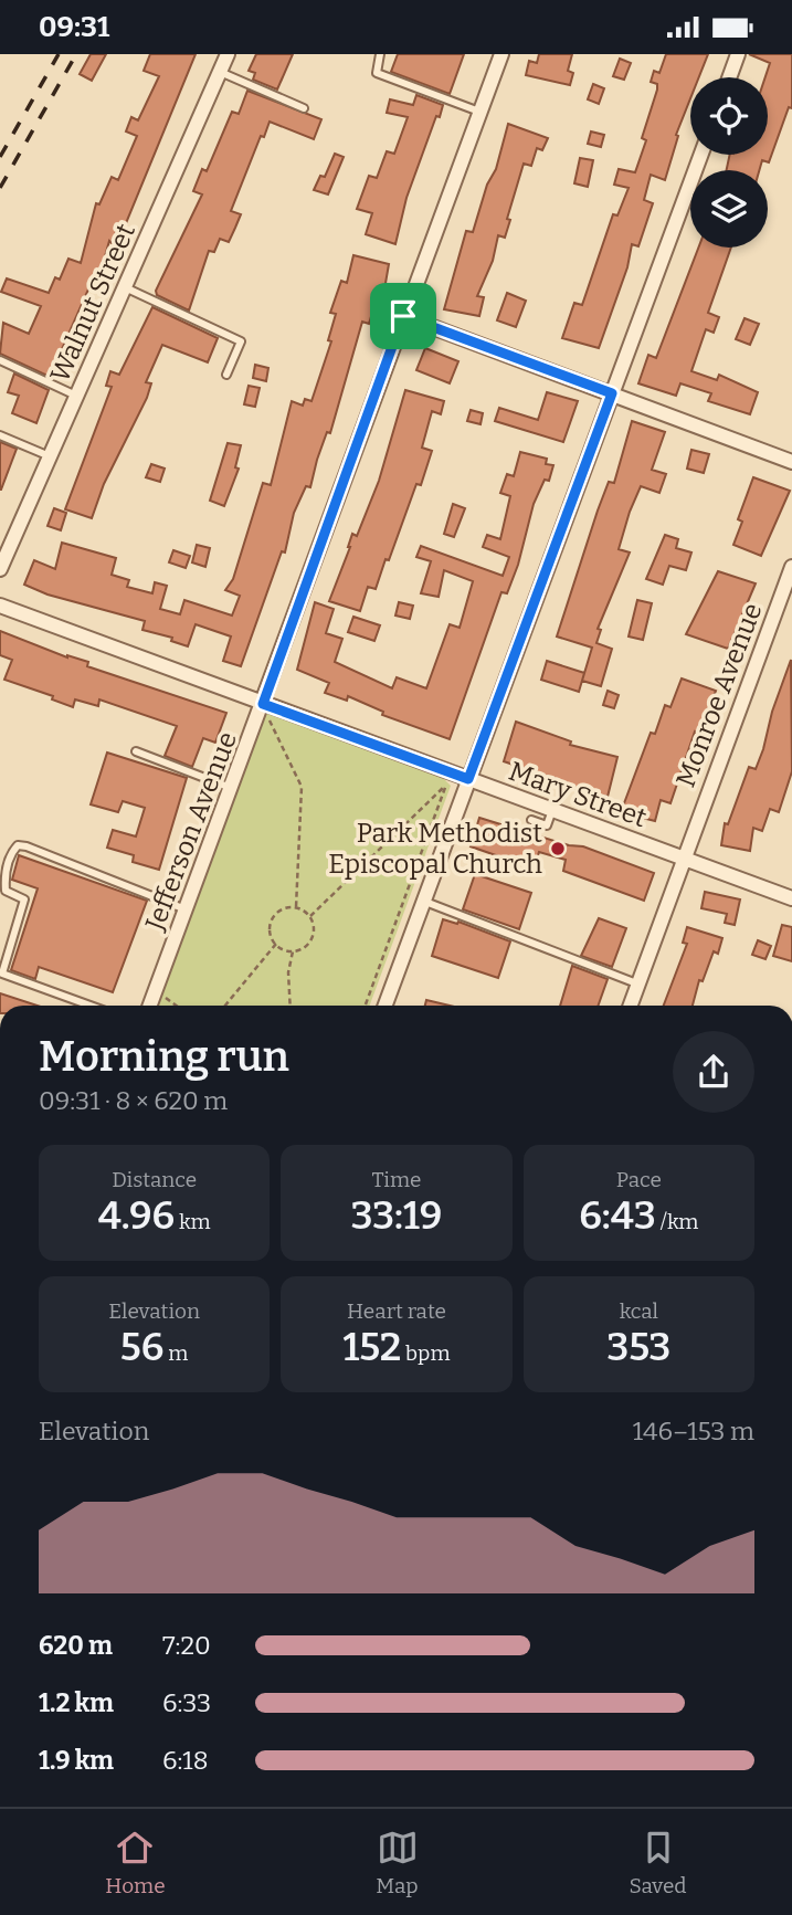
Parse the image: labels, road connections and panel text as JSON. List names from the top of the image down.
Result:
{
  "streets": {
    "street": [
      "Walnut Street",
      "Monroe Avenue",
      "Mary Street",
      "Jefferson Avenue"
    ]
  },
  "crossings": [
    ["Monroe Avenue", "Mary Street"],
    ["Mary Street", "Jefferson Avenue"]
  ],
  "places": ["Park Methodist Episcopal Church"],
  "page": {
    "status": "09:31",
    "heading": ["Morning run", "09:31 · 8 × 620 m"],
    "stats": [
      ["Distance", "4.96 km"],
      ["Time", "33:19"],
      ["Pace", "6:43 /km"],
      ["Elevation", "56 m"],
      ["Heart rate", "152 bpm"],
      ["kcal", "353"]
    ],
    "chart": ["Elevation", "146–153 m"],
    "list": [
      {
        "name": "620 m",
        "note": "7:20"
      },
      {
        "name": "1.2 km",
        "note": "6:33"
      },
      {
        "name": "1.9 km",
        "note": "6:18"
      }
    ],
    "tabs": ["Home", "Map", "Saved"]
  }
}
